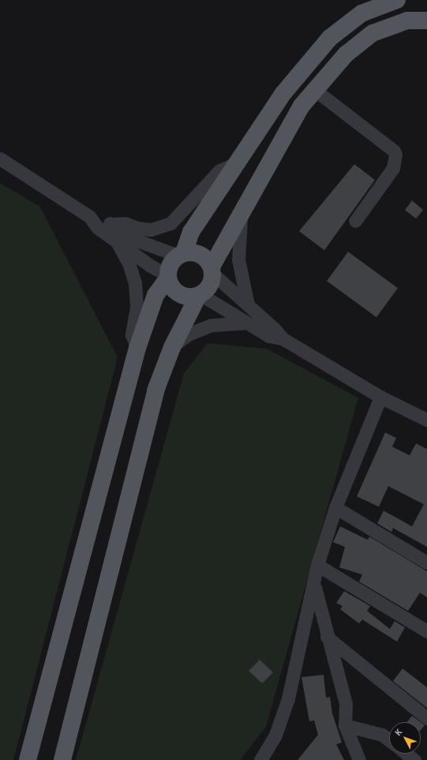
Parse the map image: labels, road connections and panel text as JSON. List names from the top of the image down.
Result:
{
  "north": "top left"
}
